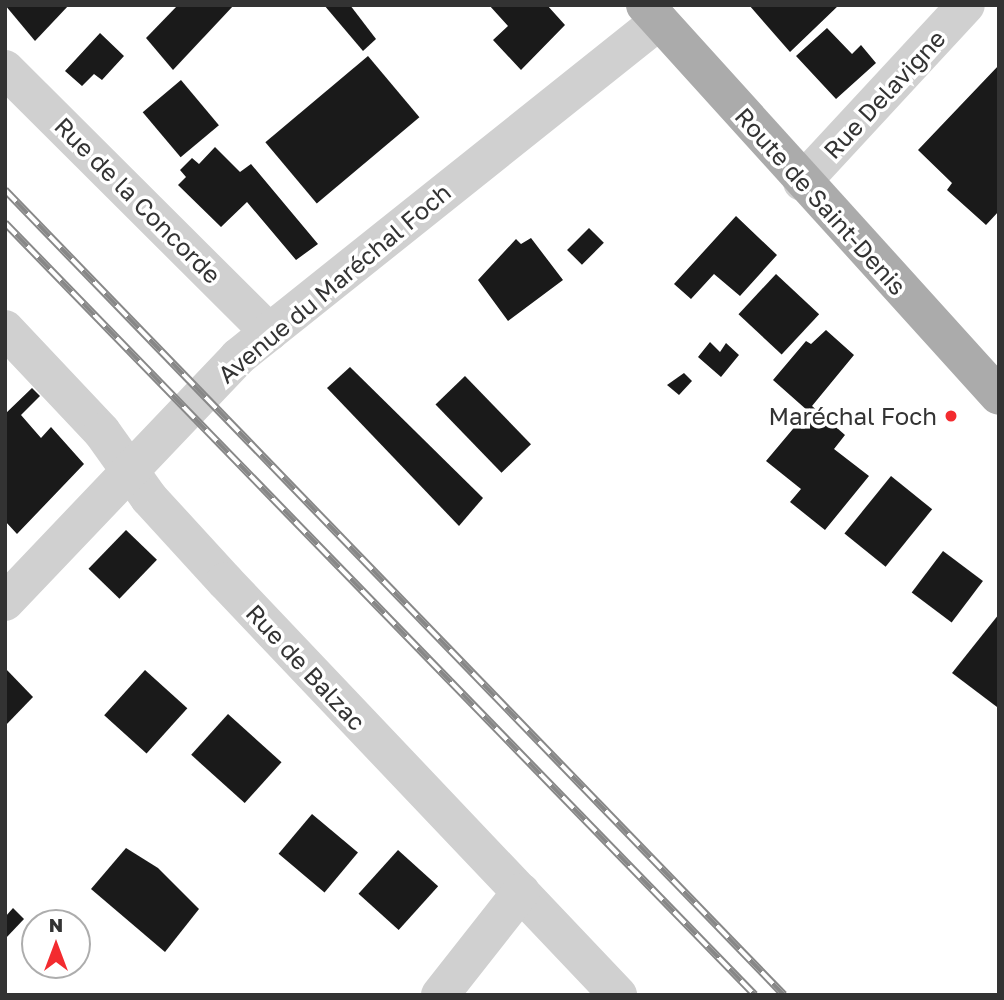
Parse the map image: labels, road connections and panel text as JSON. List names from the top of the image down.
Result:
{
  "streets": {
    "main road": ["Route de Saint-Denis"],
    "street": [
      "Rue Delavigne",
      "Rue de la Concorde",
      "Avenue du Maréchal Foch",
      "Rue de Balzac"
    ]
  },
  "crossings": [
    ["Rue Delavigne", "Route de Saint-Denis"],
    ["Rue de la Concorde", "Avenue du Maréchal Foch"],
    ["Route de Saint-Denis", "Avenue du Maréchal Foch"],
    ["Avenue du Maréchal Foch", "Rue de Balzac"]
  ],
  "places": ["Maréchal Foch"],
  "north": "top"
}
